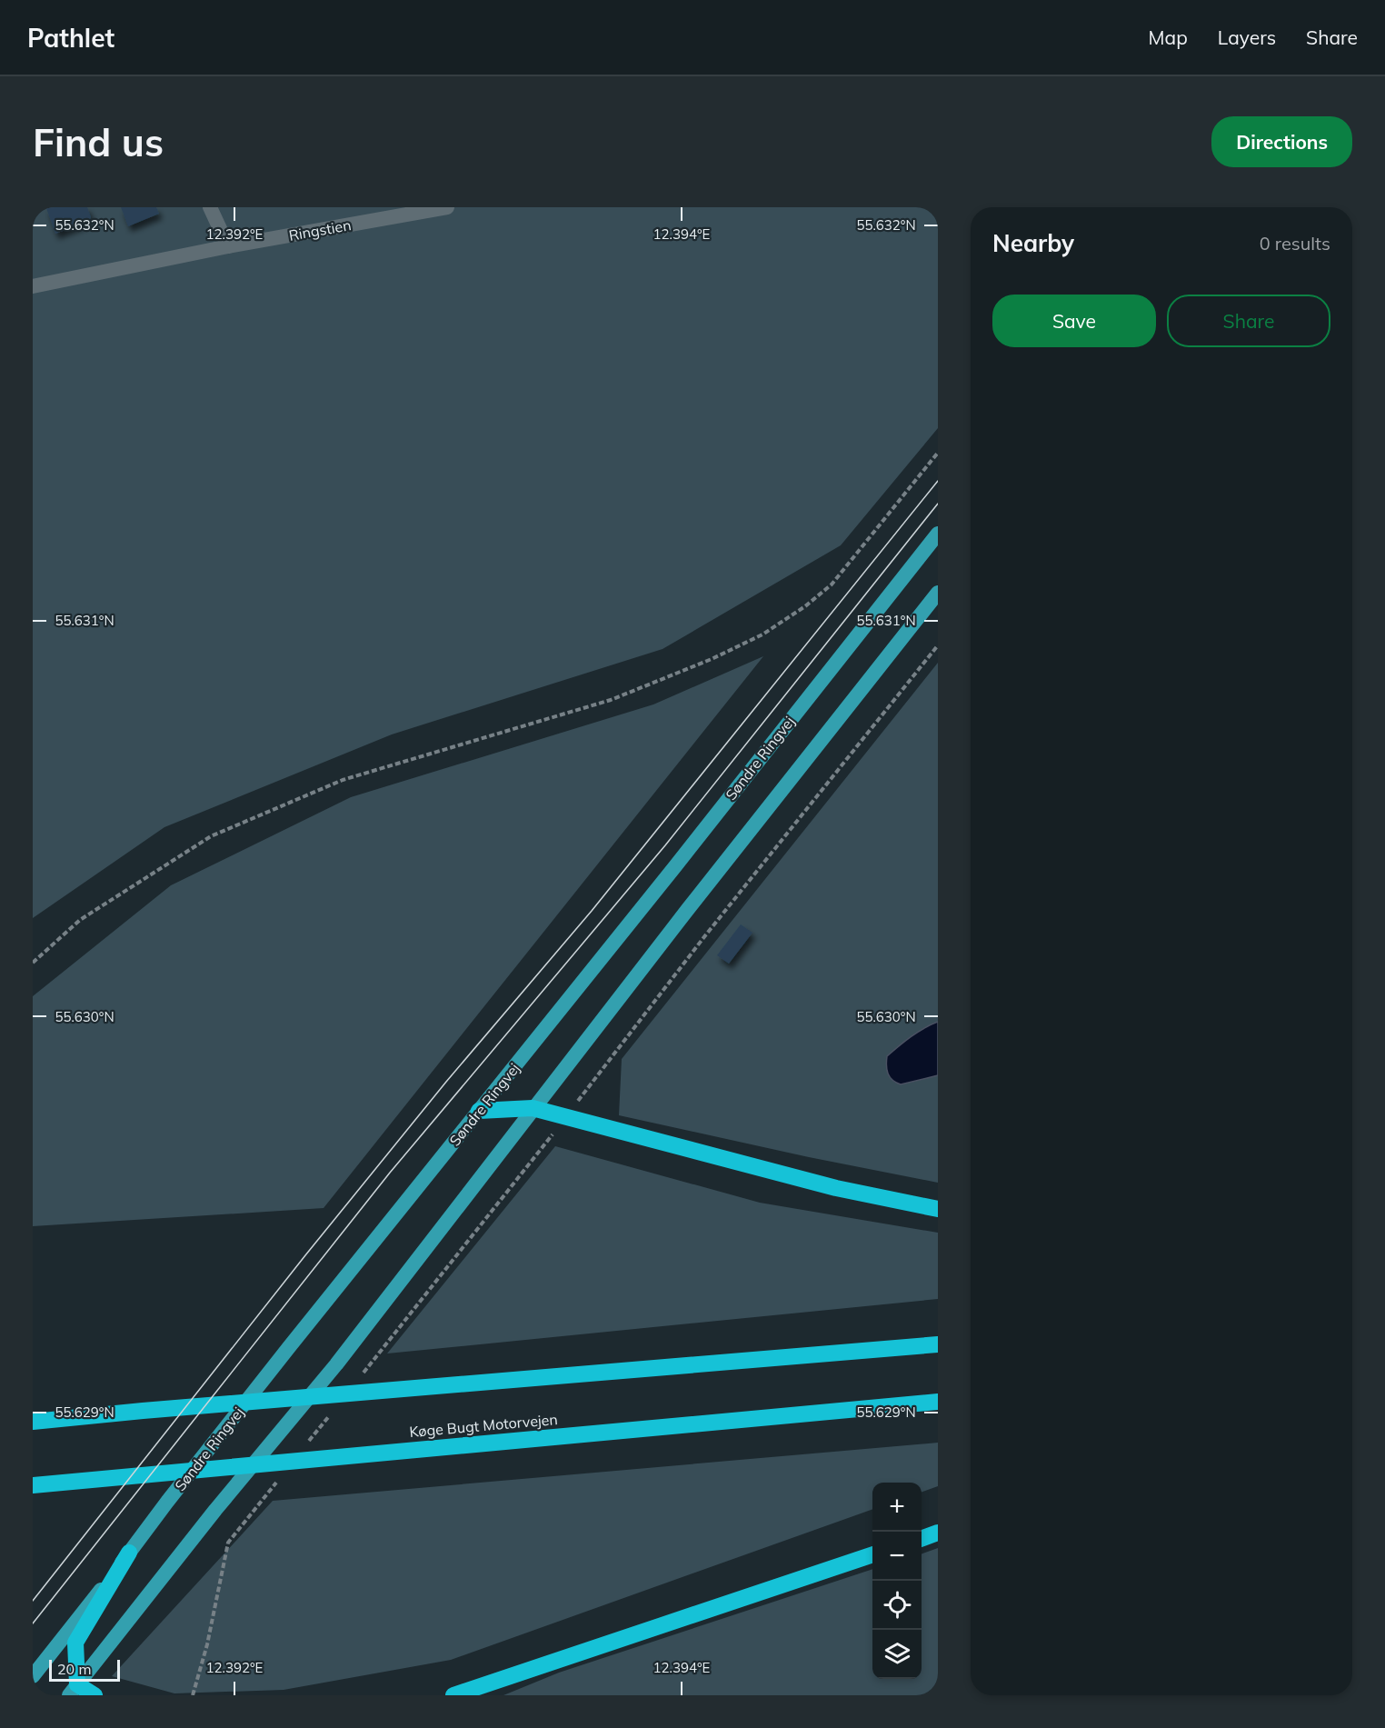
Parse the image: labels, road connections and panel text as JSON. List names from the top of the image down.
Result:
{
  "streets": {
    "highway": ["Køge Bugt Motorvejen"],
    "main road": ["Søndre Ringvej"],
    "street": ["Ringstien"]
  },
  "scale_bar": "20 m",
  "page": {
    "header": "Pathlet",
    "nav": ["Map", "Layers", "Share"],
    "buttons": [
      "Directions",
      ["Save", "Share"]
    ],
    "title": "Find us",
    "heading": ["Nearby", "0 results"],
    "map_buttons": ["+", "−"],
    "scale": "20 m"
  },
  "coordinates": [
    "55.632°N",
    "12.392°E",
    "12.394°E",
    "55.631°N",
    "55.630°N",
    "55.629°N"
  ]
}
